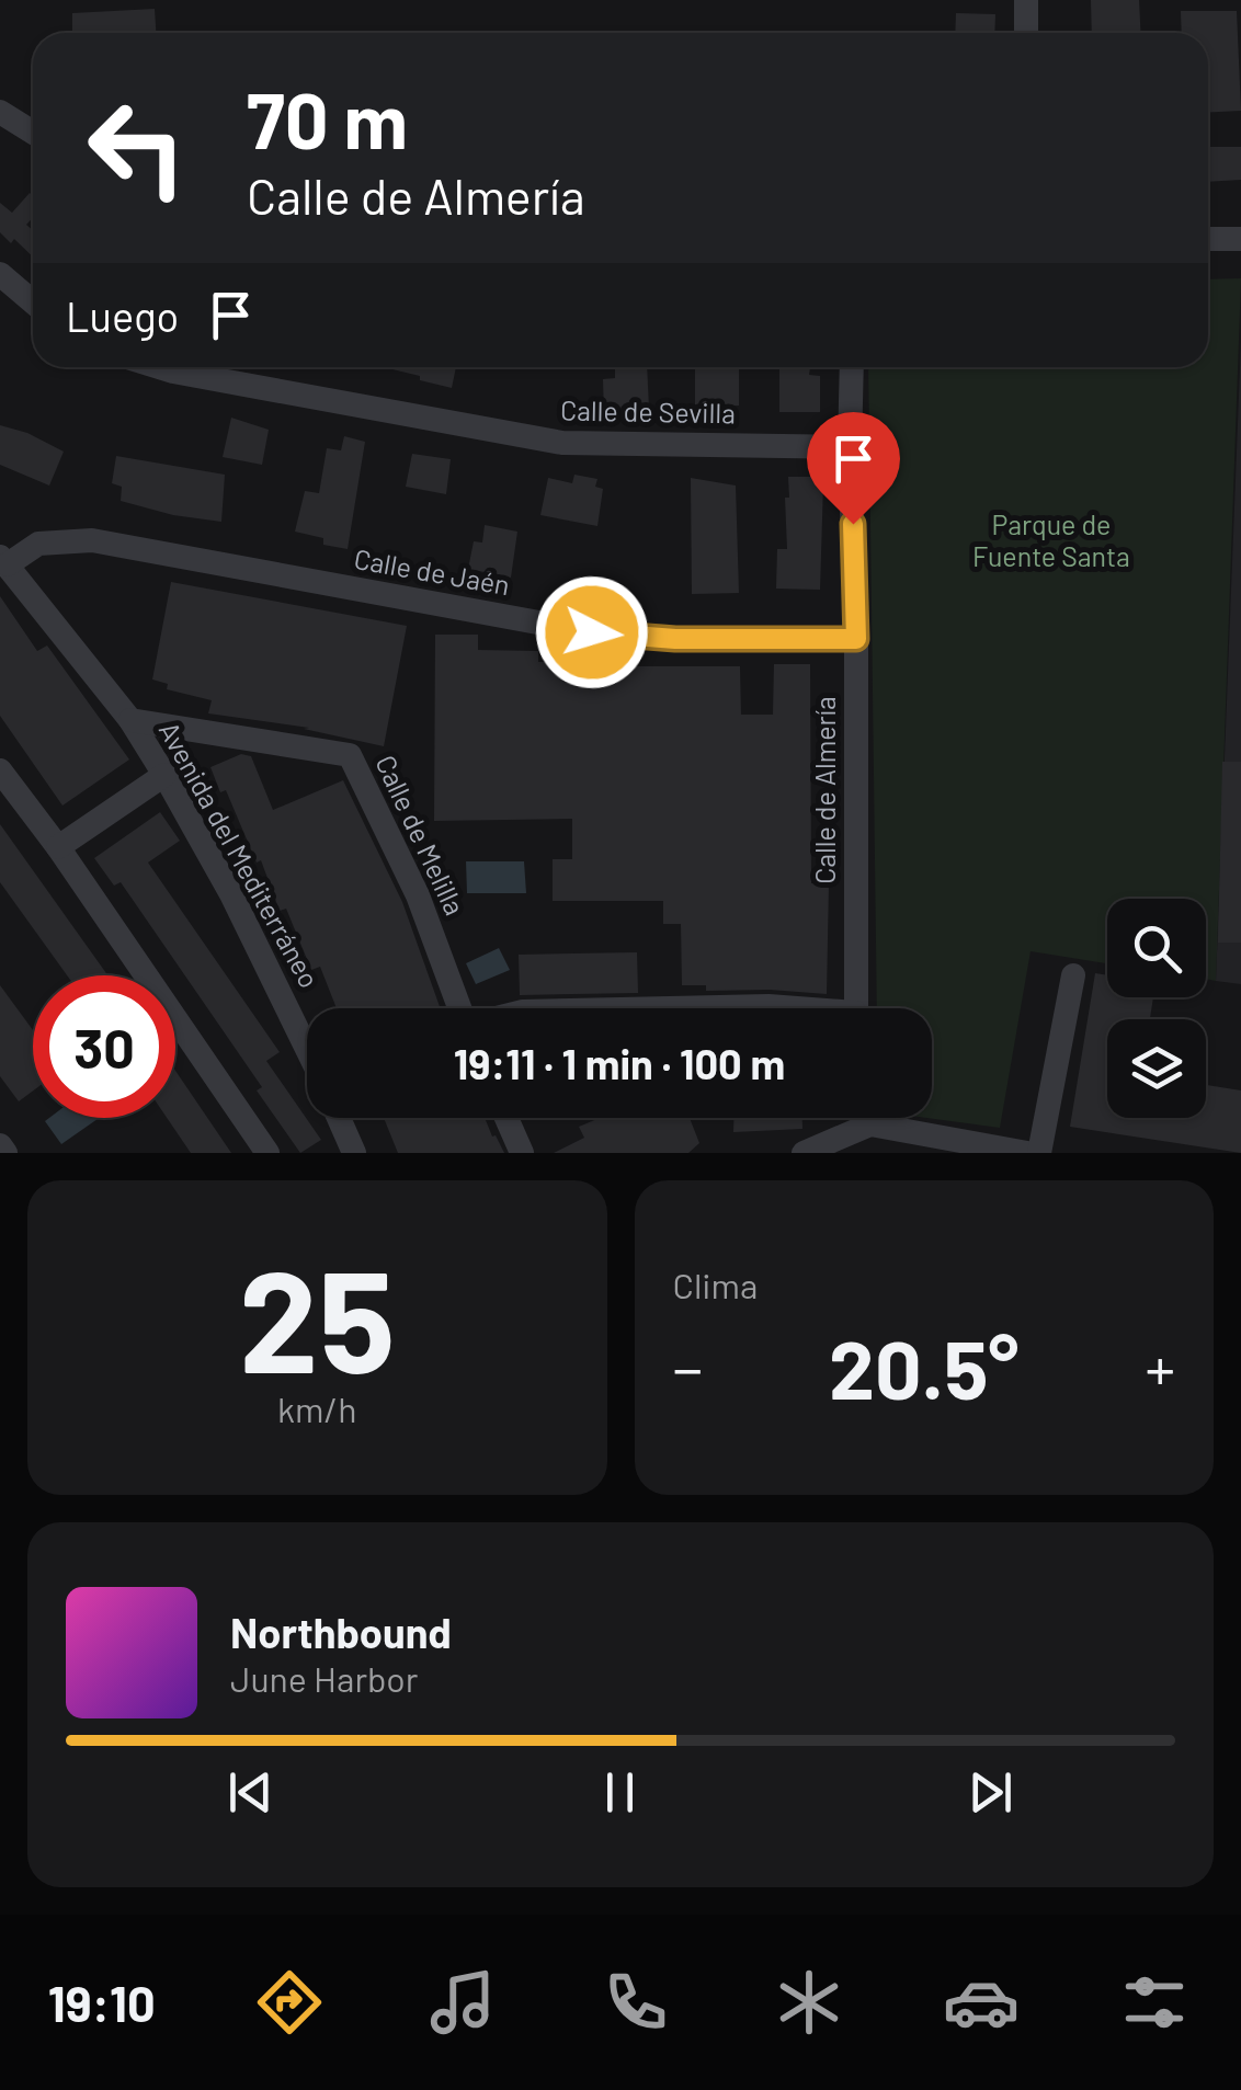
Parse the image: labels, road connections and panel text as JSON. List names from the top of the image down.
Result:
{
  "streets": {
    "street": [
      "Calle de Sevilla",
      "Calle de Jaén",
      "Calle de Almería",
      "Calle de Melilla",
      "Avenida del Mediterráneo"
    ]
  },
  "crossings": [
    ["Calle de Sevilla", "Calle de Almería"],
    ["Calle de Jaén", "Calle de Almería"],
    ["Calle de Jaén", "Avenida del Mediterráneo"],
    ["Calle de Melilla", "Avenida del Mediterráneo"]
  ],
  "parks": ["Parque de Fuente Santa"],
  "page": {
    "turn": ["70 m", "Calle de Almería"],
    "then": "Luego",
    "limit": "30",
    "trip": "19:11 · 1 min · 100 m",
    "tile": [
      ["25", "km/h"],
      "Clima"
    ],
    "heat": ["−", "20.5°", "+"],
    "song": ["Northbound", "June Harbor"],
    "tabs": "19:10"
  }
}
